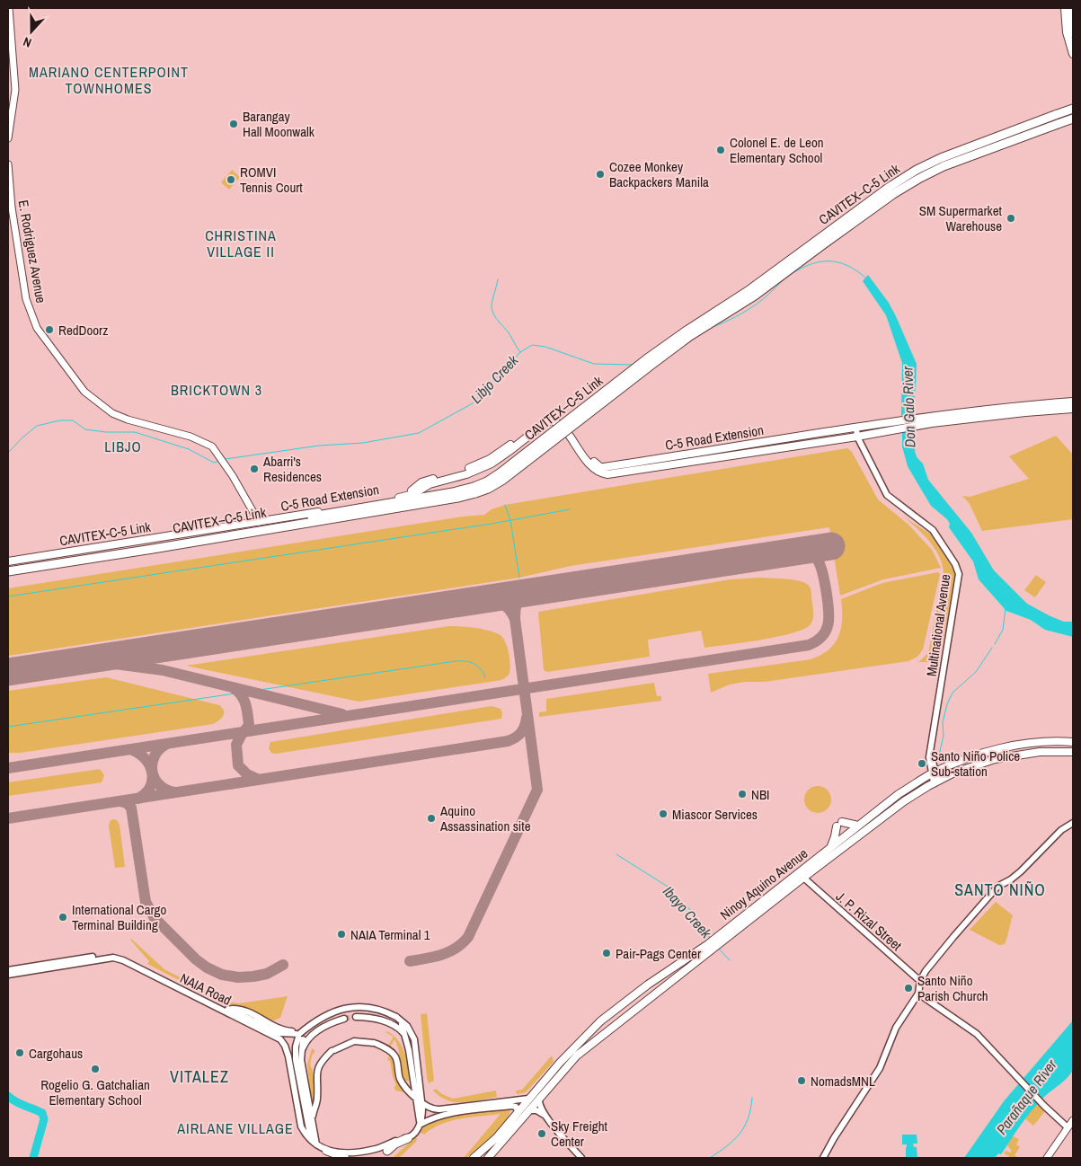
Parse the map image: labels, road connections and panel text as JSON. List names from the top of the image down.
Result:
{
  "streets": {
    "highway": ["CAVITEX–C-5 Link"],
    "main road": [
      "E. Rodriguez Avenue",
      "C-5 Road Extension",
      "CAVITEX-C-5 Link",
      "Ninoy Aquino Avenue"
    ],
    "street": ["Multinational Avenue", "J. P. Rizal Street", "NAIA Road"]
  },
  "crossings": [
    ["E. Rodriguez Avenue", "C-5 Road Extension"],
    ["E. Rodriguez Avenue", "CAVITEX-C-5 Link"],
    ["C-5 Road Extension", "CAVITEX-C-5 Link"],
    ["C-5 Road Extension", "Multinational Avenue"],
    ["Multinational Avenue", "Ninoy Aquino Avenue"],
    ["Ninoy Aquino Avenue", "J. P. Rizal Street"]
  ],
  "districts": [
    "MARIANO CENTERPOINT TOWNHOMES",
    "CHRISTINA VILLAGE II",
    "BRICKTOWN 3",
    "LIBJO",
    "SANTO NIÑO",
    "VITALEZ",
    "AIRLANE VILLAGE"
  ],
  "water": [
    "Libjo Creek",
    "Don Galo River",
    "Ibayo Creek",
    "Parañaque River"
  ],
  "places": [
    "Barangay Hall Moonwalk",
    "Colonel E. de Leon Elementary School",
    "Cozee Monkey Backpackers Manila",
    "ROMVI Tennis Court",
    "SM Supermarket Warehouse",
    "RedDoorz",
    "Abarri's Residences",
    "Santo Niño Police Sub-station",
    "NBI",
    "Miascor Services",
    "Aquino Assassination site",
    "International Cargo Terminal Building",
    "NAIA Terminal 1",
    "Pair-Pags Center",
    "Santo Niño Parish Church",
    "Cargohaus",
    "Rogelio G. Gatchalian Elementary School",
    "NomadsMNL",
    "Sky Freight Center"
  ],
  "north": "bottom"
}
